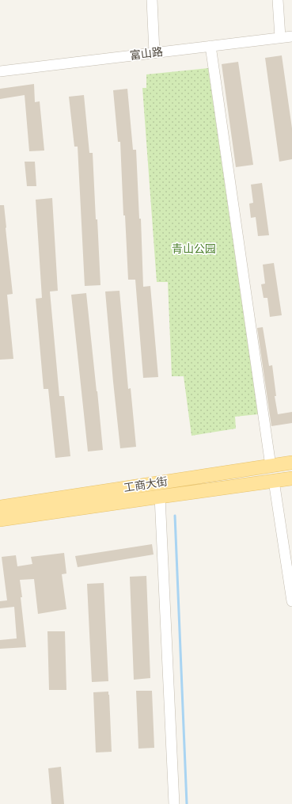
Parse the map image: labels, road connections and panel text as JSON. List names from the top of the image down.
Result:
{
  "streets": {
    "main road": ["工商大街"],
    "street": ["富山路"]
  },
  "parks": ["青山公园"]
}
